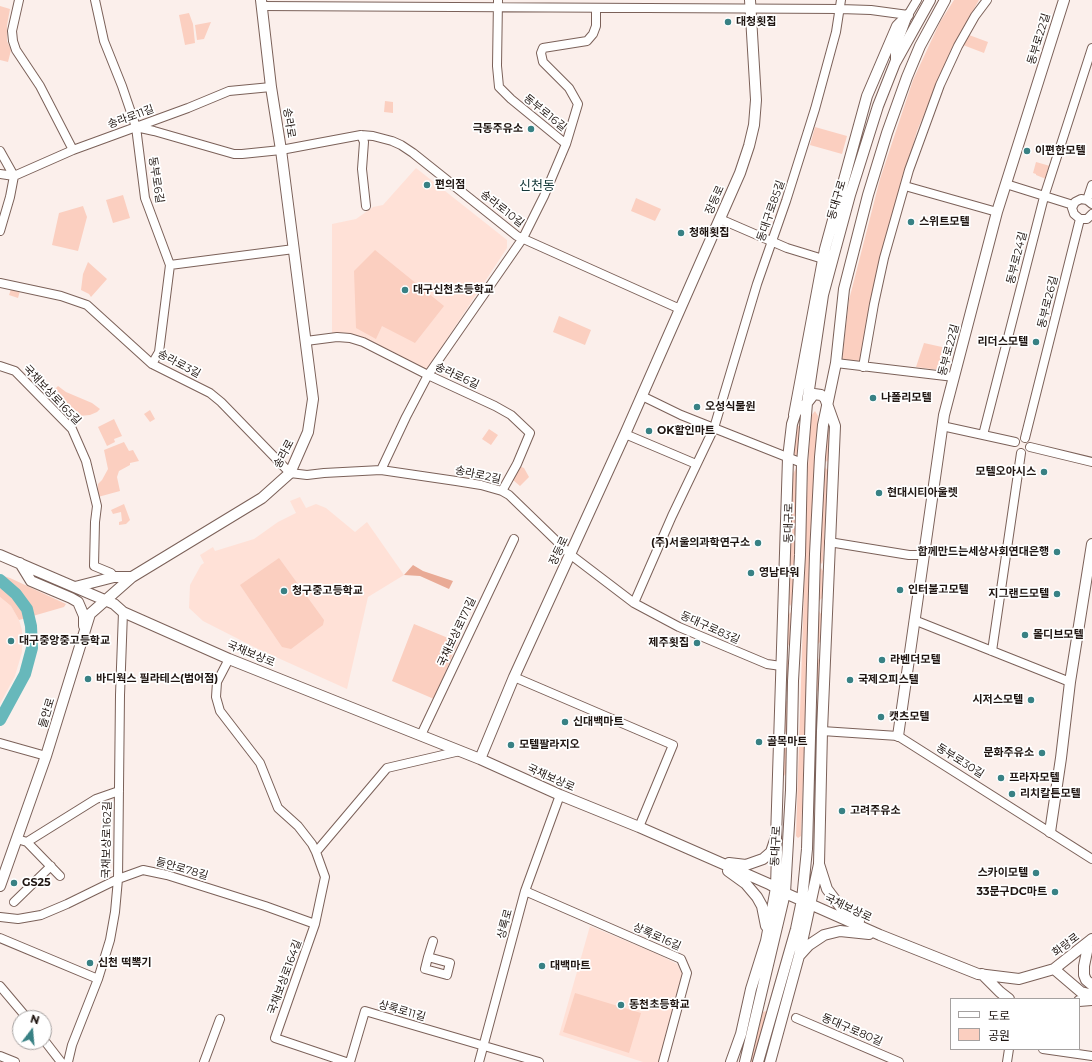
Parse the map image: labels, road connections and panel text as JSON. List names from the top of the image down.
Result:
{
  "streets": {
    "main road": [
      "동부로22길",
      "송라로",
      "장등로",
      "동대구로",
      "국채보상로",
      "들안로",
      "화랑로"
    ],
    "street": [
      "동부로16길",
      "송라로11길",
      "동부로6길",
      "송라로10길",
      "동대구로85길",
      "동부로24길",
      "동부로26길",
      "송라로3길",
      "송라로6길",
      "국채보상로165길",
      "송라로2길",
      "동대구로83길",
      "국채보상로171길",
      "동부로30길",
      "국채보상로162길",
      "들안로78길",
      "상록로",
      "상록로16길",
      "국채보상로164길",
      "상록로11길",
      "동대구로80길"
    ]
  },
  "crossings": [
    ["동부로22길", "동부로30길"],
    ["동부로16길", "송라로10길"],
    ["동부로16길", "송라로6길"],
    ["송라로11길", "송라로"],
    ["송라로11길", "동부로6길"],
    ["송라로11길", "송라로10길"],
    ["송라로", "송라로10길"],
    ["송라로", "송라로3길"],
    ["송라로", "송라로6길"],
    ["송라로", "송라로2길"],
    ["송라로", "국채보상로"],
    ["송라로", "들안로"],
    ["동부로6길", "송라로10길"],
    ["동부로6길", "송라로3길"],
    ["장등로", "송라로10길"],
    ["장등로", "송라로2길"],
    ["장등로", "동대구로83길"],
    ["장등로", "국채보상로"],
    ["동대구로", "국채보상로"],
    ["송라로3길", "송라로2길"],
    ["송라로6길", "송라로2길"],
    ["송라로2길", "동대구로83길"],
    ["국채보상로171길", "국채보상로"],
    ["국채보상로", "들안로"],
    ["국채보상로", "국채보상로162길"],
    ["국채보상로", "상록로"],
    ["국채보상로", "화랑로"],
    ["국채보상로", "국채보상로164길"],
    ["국채보상로162길", "들안로78길"],
    ["들안로78길", "국채보상로164길"],
    ["상록로", "상록로16길"],
    ["상록로", "상록로11길"]
  ],
  "districts": ["신천동"],
  "places": [
    "대청횟집",
    "극동주유소",
    "이편한모텔",
    "편의점",
    "스위트모텔",
    "청해횟집",
    "대구신천초등학교",
    "리더스모텔",
    "나폴리모텔",
    "오성식물원",
    "OK할인마트",
    "모텔오아시스",
    "현대시티아울렛",
    "(주)서울의과학연구소",
    "함께만드는세상사회연대은행",
    "영남타워",
    "인터불고모텔",
    "청구중고등학교",
    "지그랜드모텔",
    "몰디브모텔",
    "대구중앙중고등학교",
    "제주횟집",
    "라벤더모텔",
    "바디웍스 필라테스(범어점)",
    "국제오피스텔",
    "시저스모텔",
    "캣츠모텔",
    "신대백마트",
    "골목마트",
    "모텔팔라지오",
    "문화주유소",
    "프라자모텔",
    "리치칼튼모텔",
    "고려주유소",
    "스카이모텔",
    "GS25",
    "33문구DC마트",
    "신천 떡뽁기",
    "대백마트",
    "동천초등학교"
  ],
  "legend": ["도로", "공원"],
  "north": "top"
}
